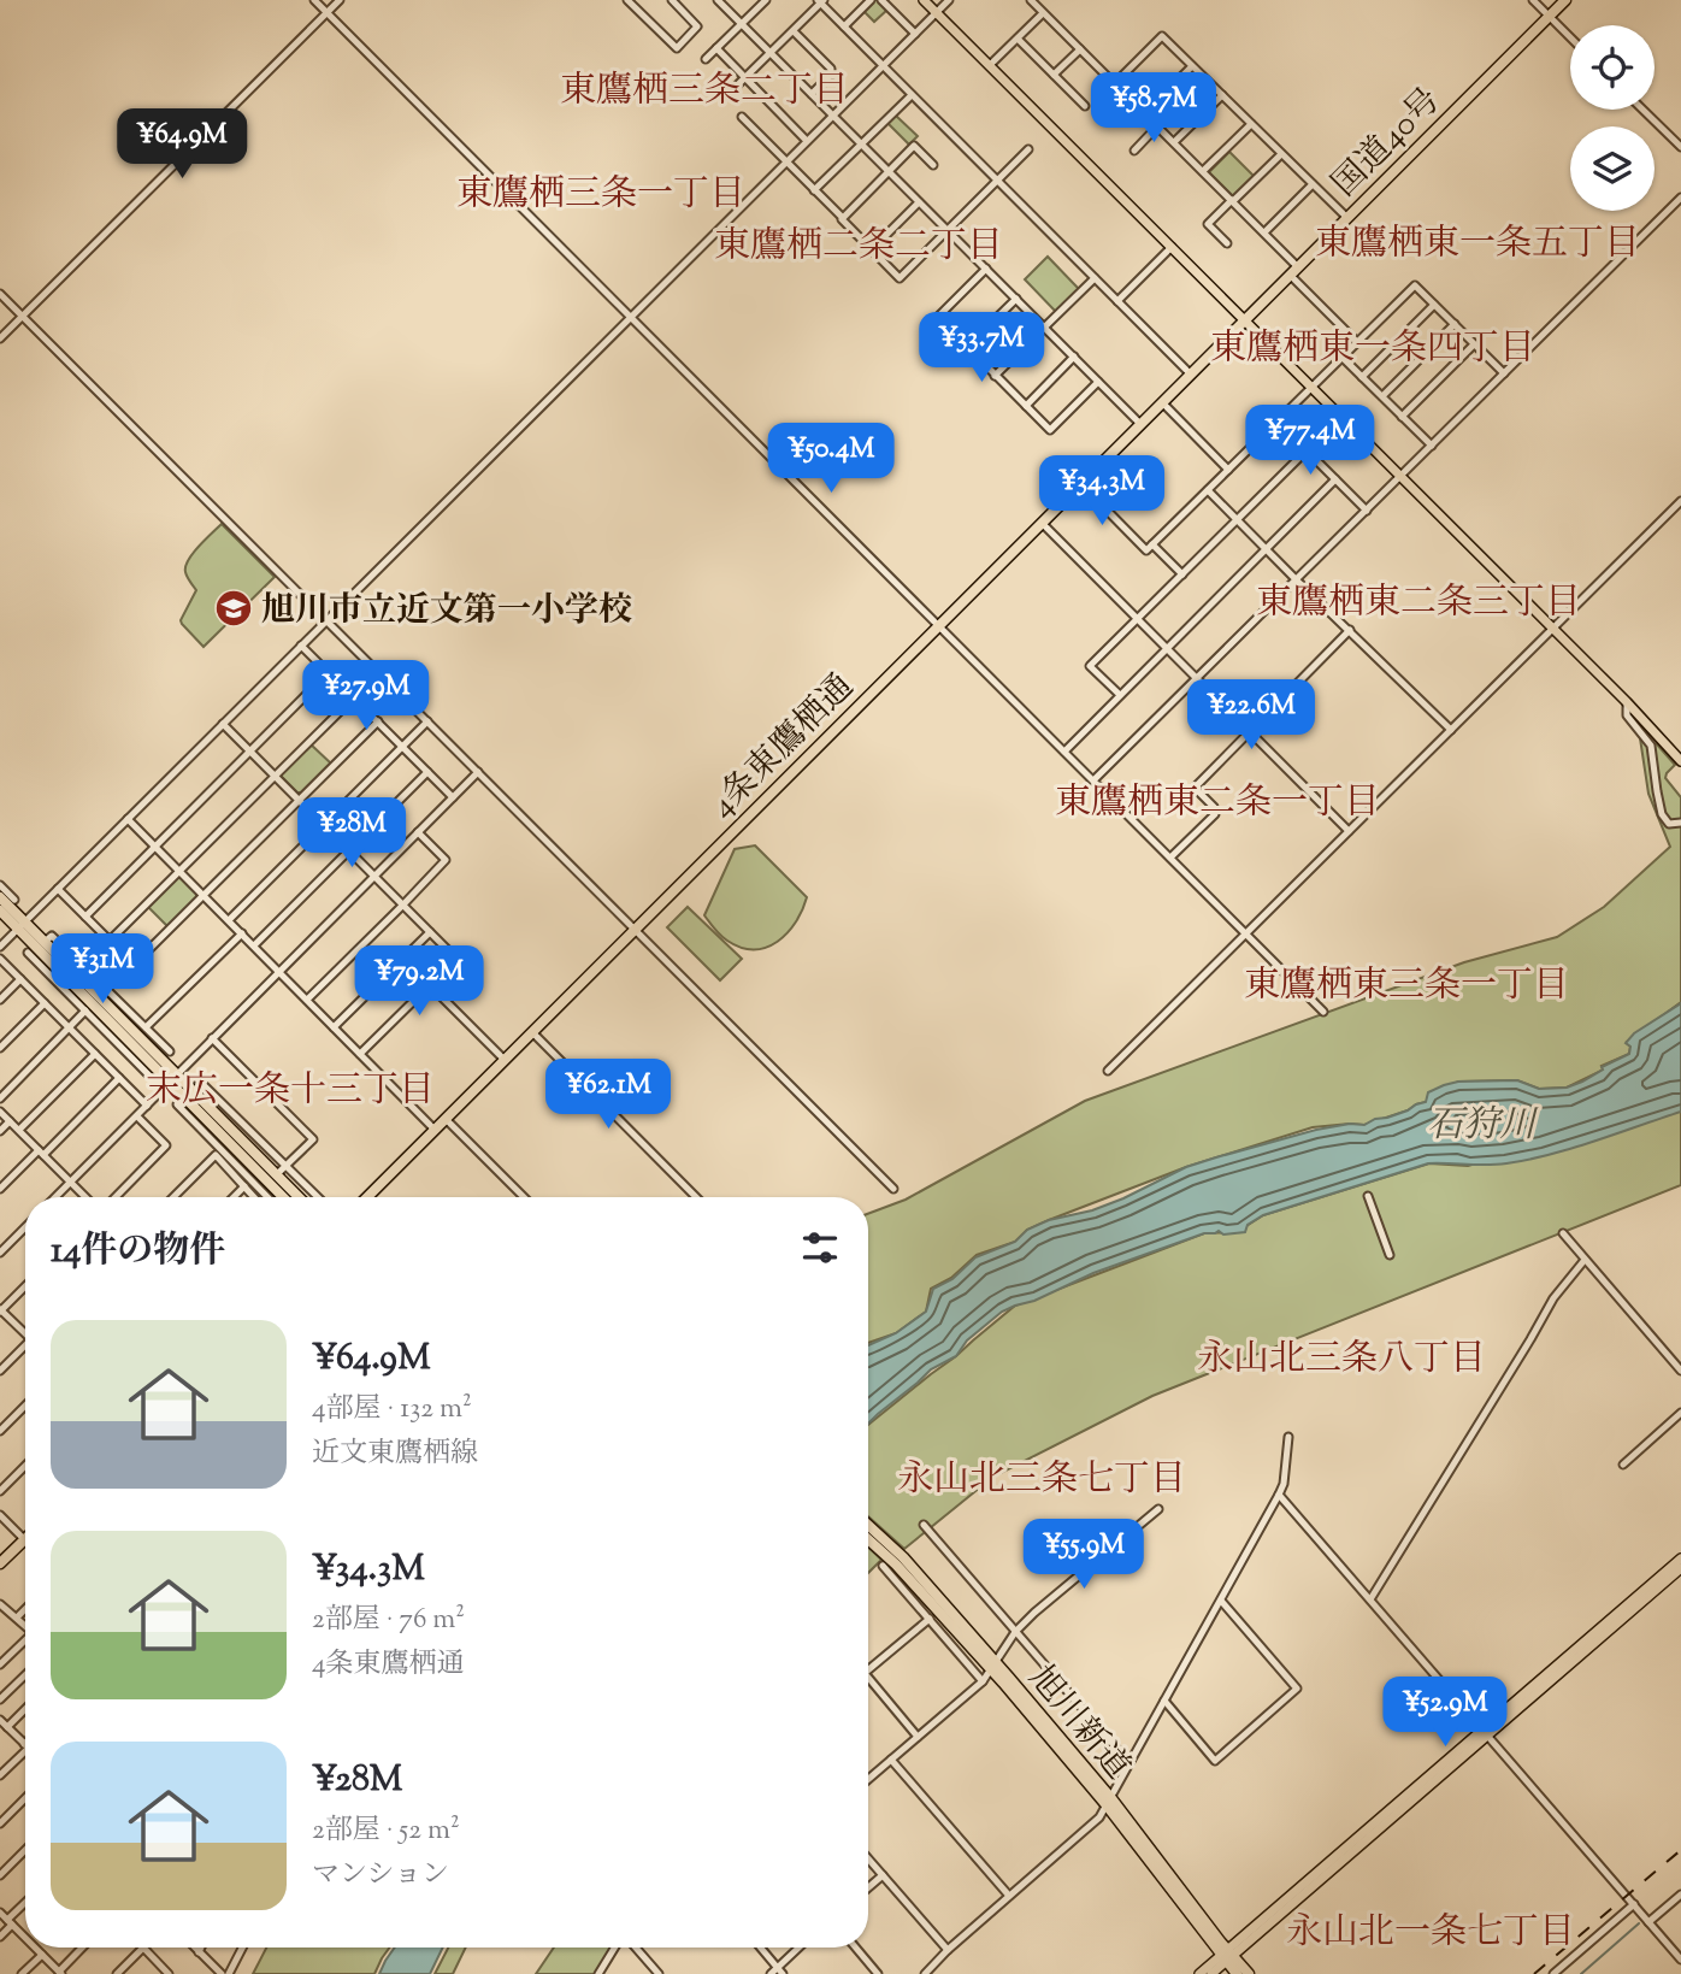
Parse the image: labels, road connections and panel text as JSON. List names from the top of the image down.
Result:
{
  "streets": {
    "highway": ["国道40号", "4条東鷹栖通", "旭川新道"]
  },
  "crossings": [
    ["国道40号", "4条東鷹栖通"]
  ],
  "districts": [
    "東鷹栖三条二丁目",
    "東鷹栖三条一丁目",
    "東鷹栖東一条五丁目",
    "東鷹栖二条二丁目",
    "東鷹栖東一条四丁目",
    "東鷹栖東二条三丁目",
    "東鷹栖東二条一丁目",
    "東鷹栖東三条一丁目",
    "末広一条十三丁目",
    "永山北三条八丁目",
    "永山北三条七丁目",
    "永山北一条七丁目"
  ],
  "water": ["石狩川"],
  "places": {
    "school or university": ["旭川市立近文第一小学校"]
  },
  "page": {
    "price": [
      "¥58.7M",
      "¥64.9M",
      "¥33.7M",
      "¥77.4M",
      "¥50.4M",
      "¥34.3M",
      "¥27.9M",
      "¥22.6M",
      "¥28M",
      "¥31M",
      "¥79.2M",
      "¥62.1M",
      "¥55.9M",
      "¥52.9M"
    ],
    "heading": "14件の物件",
    "list": [
      {
        "name": "¥64.9M",
        "note": "4部屋 · 132 m² · 近文東鷹栖線"
      },
      {
        "name": "¥34.3M",
        "note": "2部屋 · 76 m² · 4条東鷹栖通"
      },
      {
        "name": "¥28M",
        "note": "2部屋 · 52 m² · マンション"
      }
    ]
  }
}
